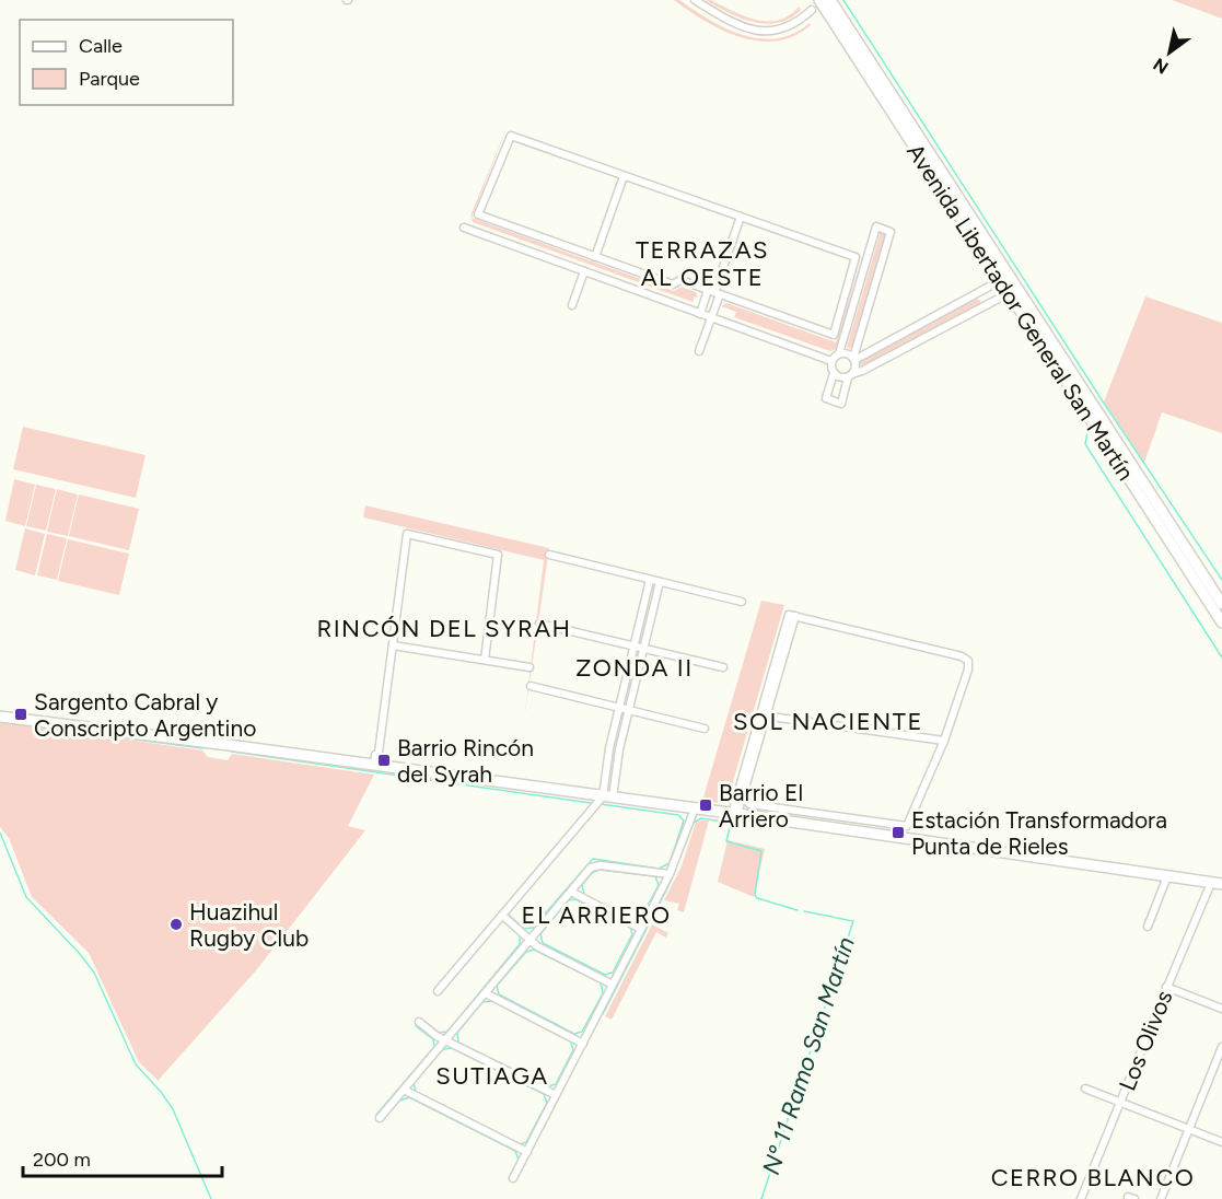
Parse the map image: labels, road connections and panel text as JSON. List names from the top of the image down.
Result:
{
  "streets": {
    "main road": ["Avenida Libertador General San Martín"],
    "street": ["Los Olivos"]
  },
  "districts": [
    "TERRAZAS AL OESTE",
    "RINCÓN DEL SYRAH",
    "ZONDA II",
    "SOL NACIENTE",
    "EL ARRIERO",
    "SUTIAGA",
    "CERRO BLANCO"
  ],
  "water": ["Nº 11 Ramo San Martín"],
  "places": {
    "transit": [
      "Sargento Cabral y Conscripto Argentino",
      "Barrio Rincón del Syrah",
      "Barrio El Arriero",
      "Estación Transformadora Punta de Rieles"
    ],
    "other": ["Huazihul Rugby Club"]
  },
  "legend": ["Calle", "Parque"],
  "scale_bar": "200 m",
  "north": "bottom left"
}
